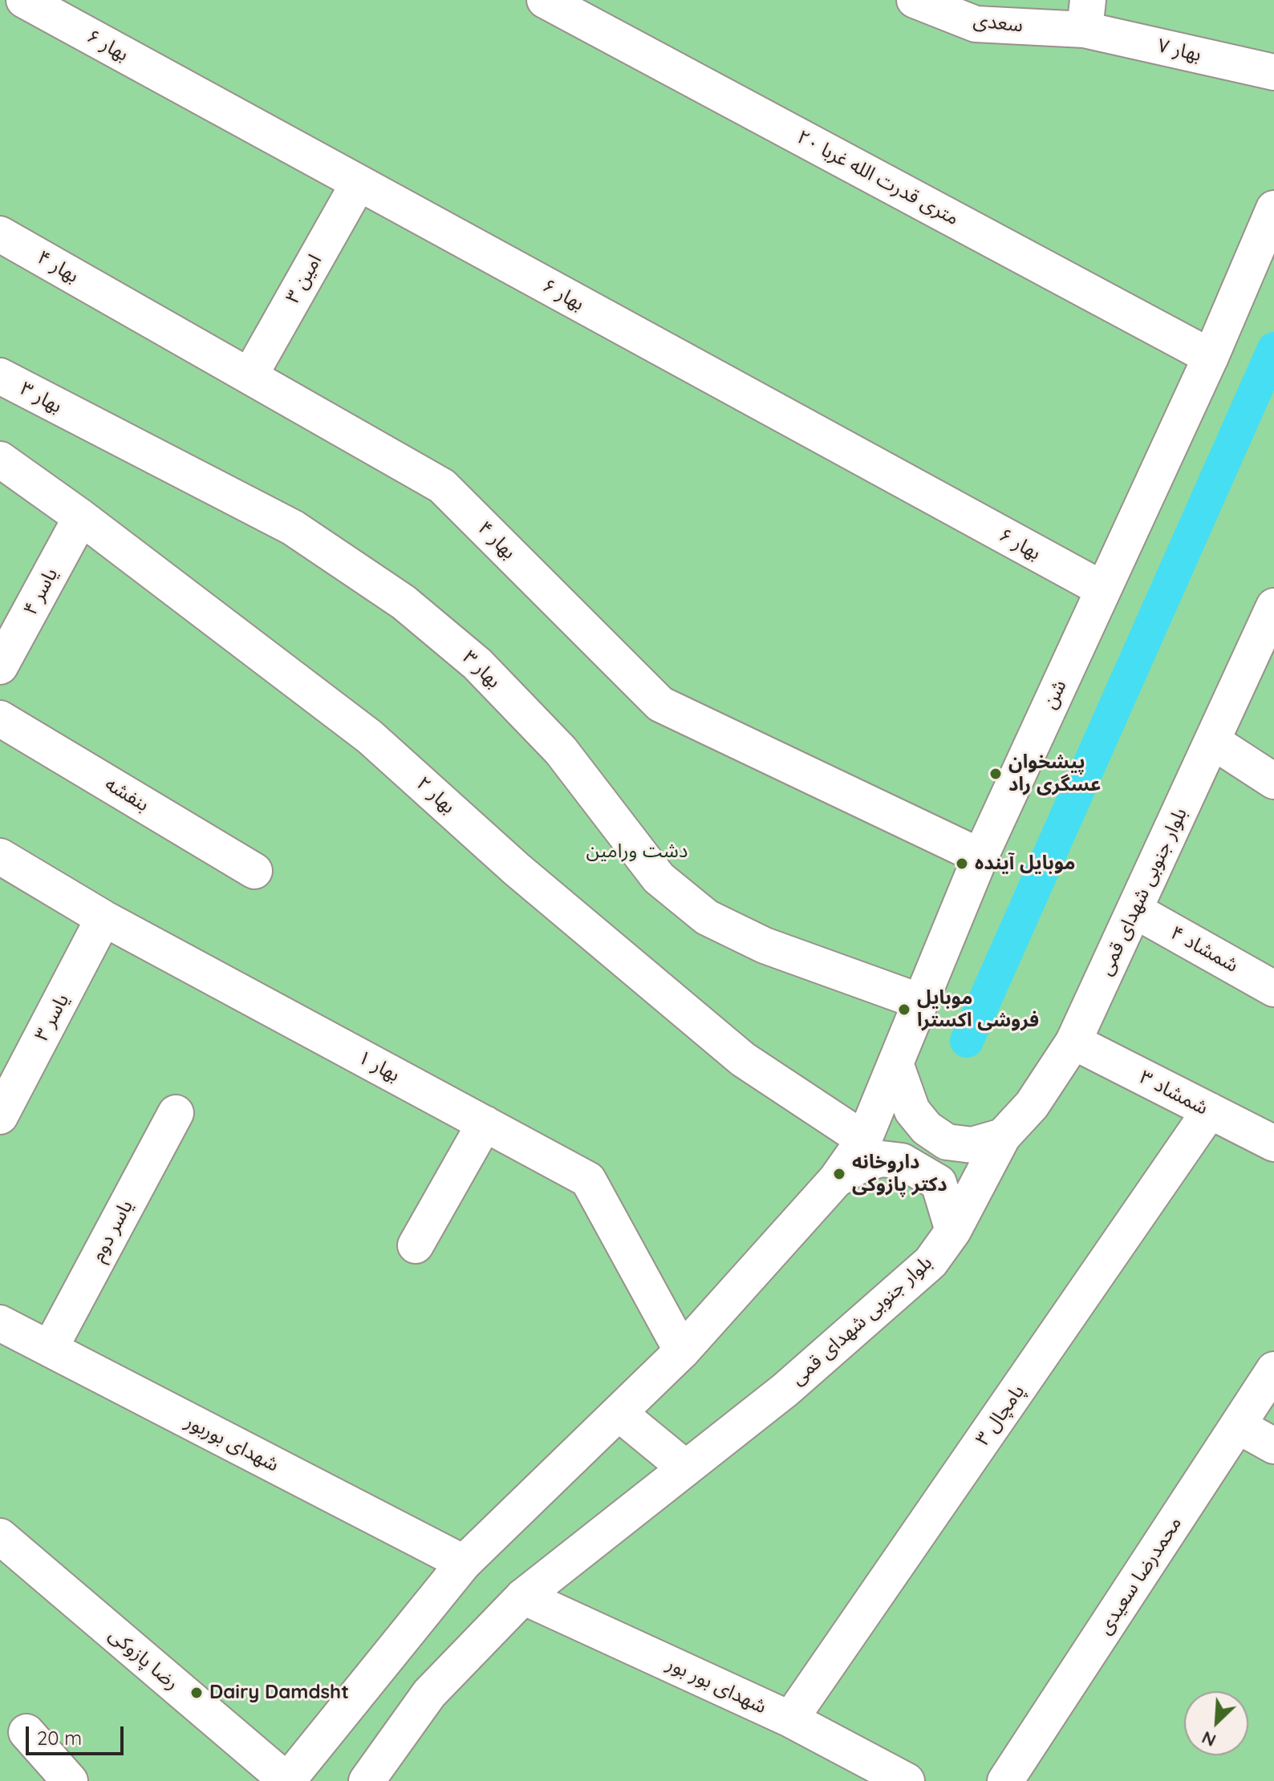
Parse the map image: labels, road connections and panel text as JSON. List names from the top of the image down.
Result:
{
  "streets": {
    "street": [
      "سعدی",
      "بهار ۶",
      "بهار ۷",
      "۲۰ متری قدرت الله غربا",
      "بهار ۴",
      "امین ۳",
      "بهار ۳",
      "یاسر ۴",
      "شن",
      "بنفشه",
      "بهار ۲",
      "بلوار جنوبی شهدای قمی",
      "شمشاد ۴",
      "یاسر ۳",
      "بهار ۱",
      "شمشاد ۳",
      "یاسر دوم",
      "پامچال ۳",
      "شهدای بوربور",
      "محمدرضا سعیدی",
      "رضا پازوکی",
      "شهدای بور بور"
    ]
  },
  "crossings": [
    ["سعدی", "بهار ۷"],
    ["بهار ۶", "امین ۳"],
    ["بهار ۶", "شن"],
    ["۲۰ متری قدرت الله غربا", "شن"],
    ["بهار ۴", "امین ۳"],
    ["بهار ۴", "شن"],
    ["بهار ۳", "شن"],
    ["یاسر ۴", "بهار ۲"],
    ["شن", "بهار ۲"],
    ["بلوار جنوبی شهدای قمی", "شمشاد ۴"],
    ["بلوار جنوبی شهدای قمی", "شمشاد ۳"],
    ["بلوار جنوبی شهدای قمی", "شهدای بور بور"],
    ["یاسر ۳", "بهار ۱"],
    ["شمشاد ۳", "پامچال ۳"],
    ["یاسر دوم", "شهدای بوربور"],
    ["پامچال ۳", "شهدای بور بور"]
  ],
  "parks": ["دشت ورامین"],
  "places": [
    "پیشخوان عسگری راد",
    "موبایل آینده",
    "موبایل فروشی اکسترا",
    "داروخانه دکتر پازوکی",
    "Dairy Damdsht"
  ],
  "scale_bar": "20 m",
  "north": "bottom left"
}
